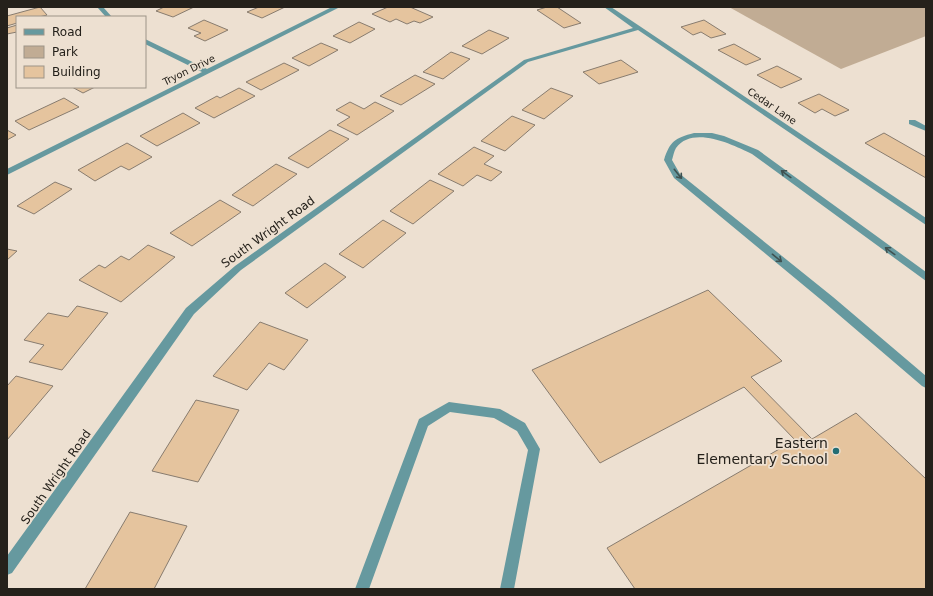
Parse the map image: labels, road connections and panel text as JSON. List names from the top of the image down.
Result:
{
  "streets": {
    "street": ["Tryon Drive", "Cedar Lane", "South Wright Road"]
  },
  "crossings": [
    ["Cedar Lane", "South Wright Road"]
  ],
  "places": ["Eastern Elementary School"],
  "legend": ["Road", "Park", "Building"]
}
